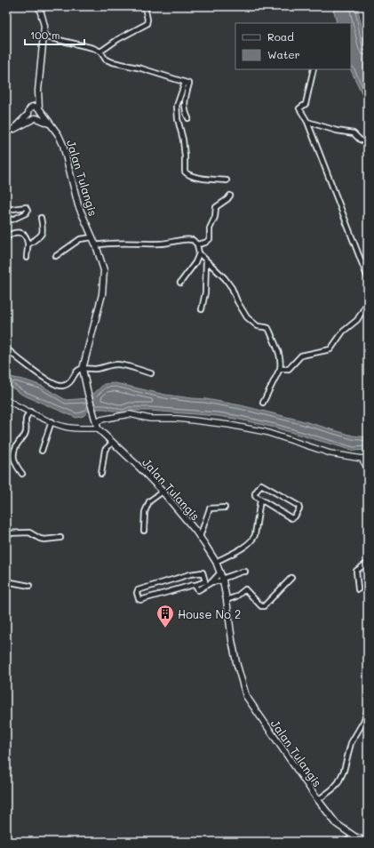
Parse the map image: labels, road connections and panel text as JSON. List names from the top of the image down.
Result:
{
  "streets": {
    "main road": ["Jalan Tulangis"]
  },
  "places": {
    "building": ["House No 2"]
  },
  "legend": ["Road", "Water"],
  "scale_bar": "100 m"
}
